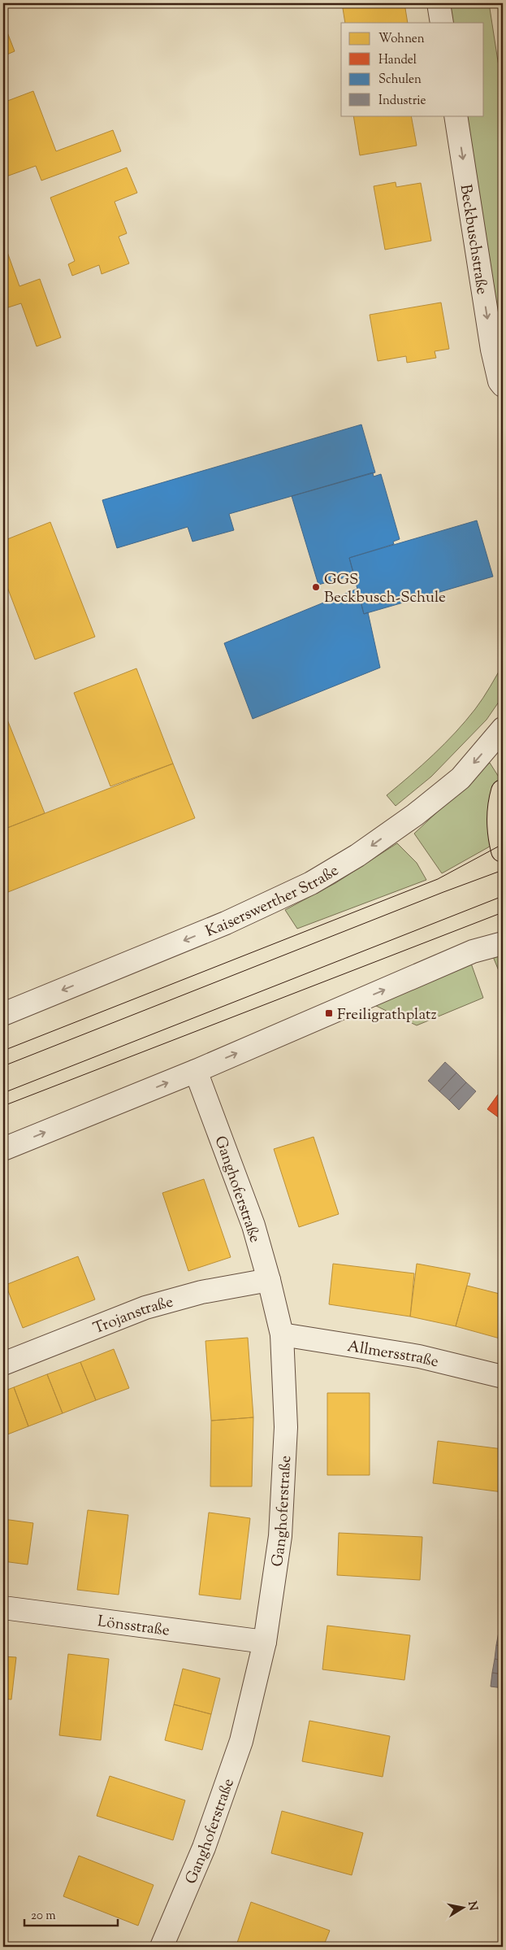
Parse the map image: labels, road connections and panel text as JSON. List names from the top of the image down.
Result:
{
  "streets": {
    "street": [
      "Beckbuschstraße",
      "Kaiserswerther Straße",
      "Ganghoferstraße",
      "Trojanstraße",
      "Allmersstraße",
      "Lönsstraße"
    ]
  },
  "crossings": [
    ["Ganghoferstraße", "Trojanstraße"],
    ["Ganghoferstraße", "Allmersstraße"],
    ["Ganghoferstraße", "Lönsstraße"]
  ],
  "one_way": ["Beckbuschstraße"],
  "places": {
    "other": ["GGS Beckbusch-Schule"],
    "transit": ["Freiligrathplatz"]
  },
  "legend": [
    "Wohnen",
    "Handel",
    "Schulen",
    "Industrie"
  ],
  "scale_bar": "20 m",
  "north": "right"
}
